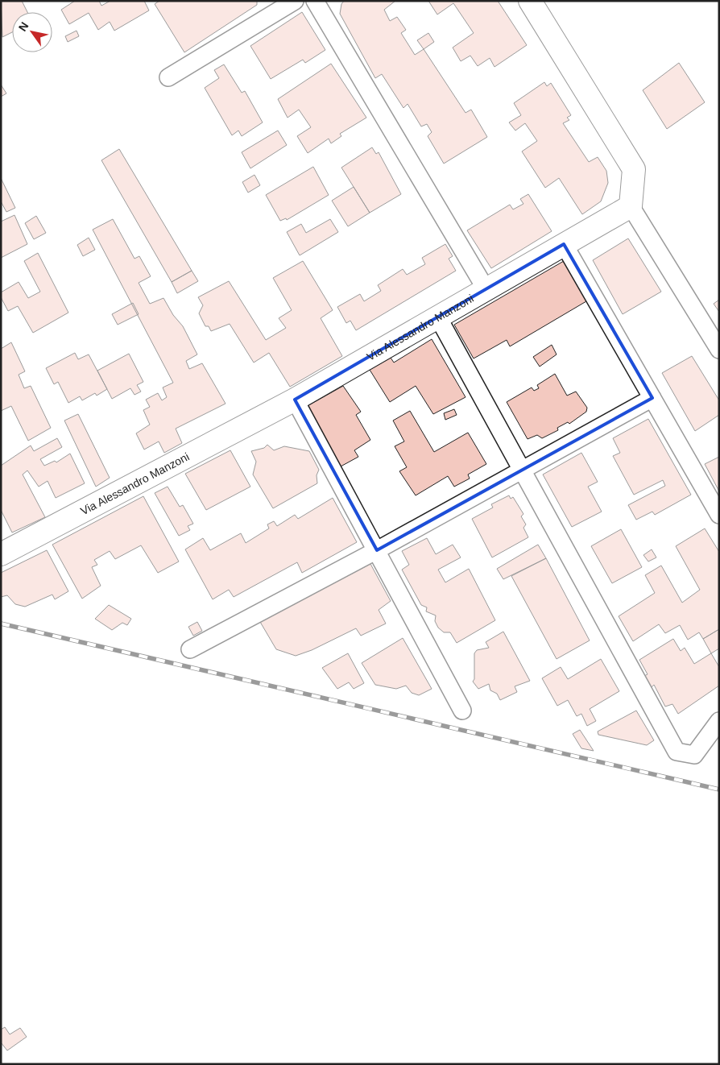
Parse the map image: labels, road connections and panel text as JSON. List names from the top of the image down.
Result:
{
  "streets": {
    "main road": ["Via Alessandro Manzoni"]
  },
  "north": "top left"
}
